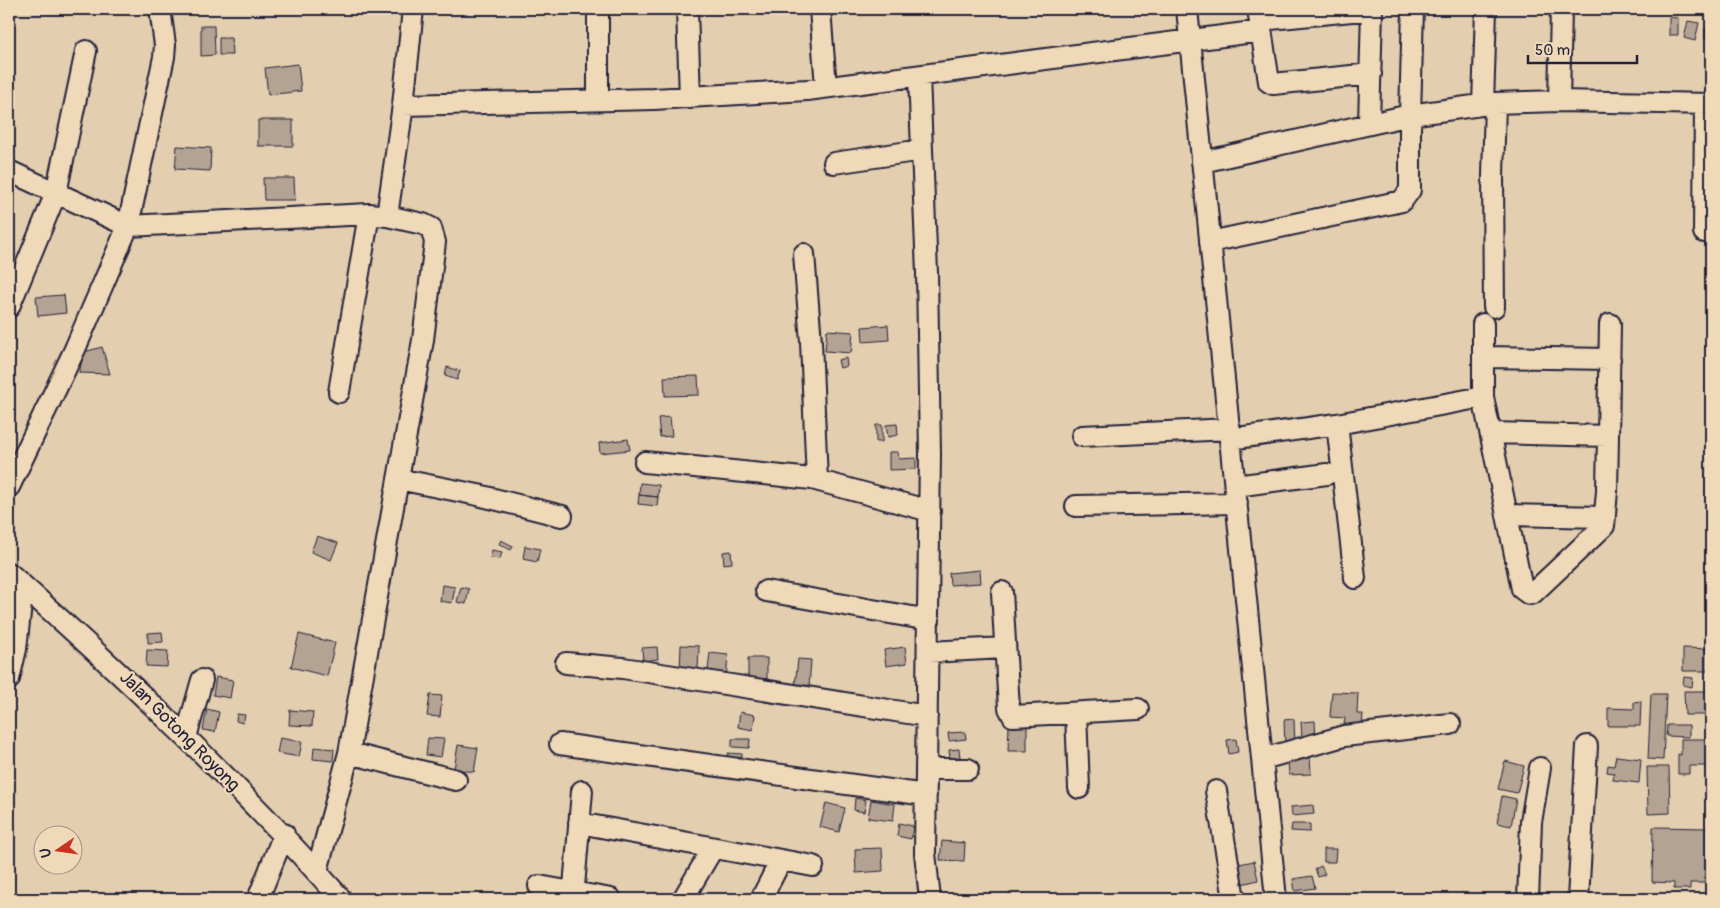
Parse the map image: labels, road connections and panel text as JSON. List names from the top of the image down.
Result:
{
  "streets": {
    "street": ["Jalan Gotong Royong"]
  },
  "scale_bar": "50 m",
  "north": "left"
}
